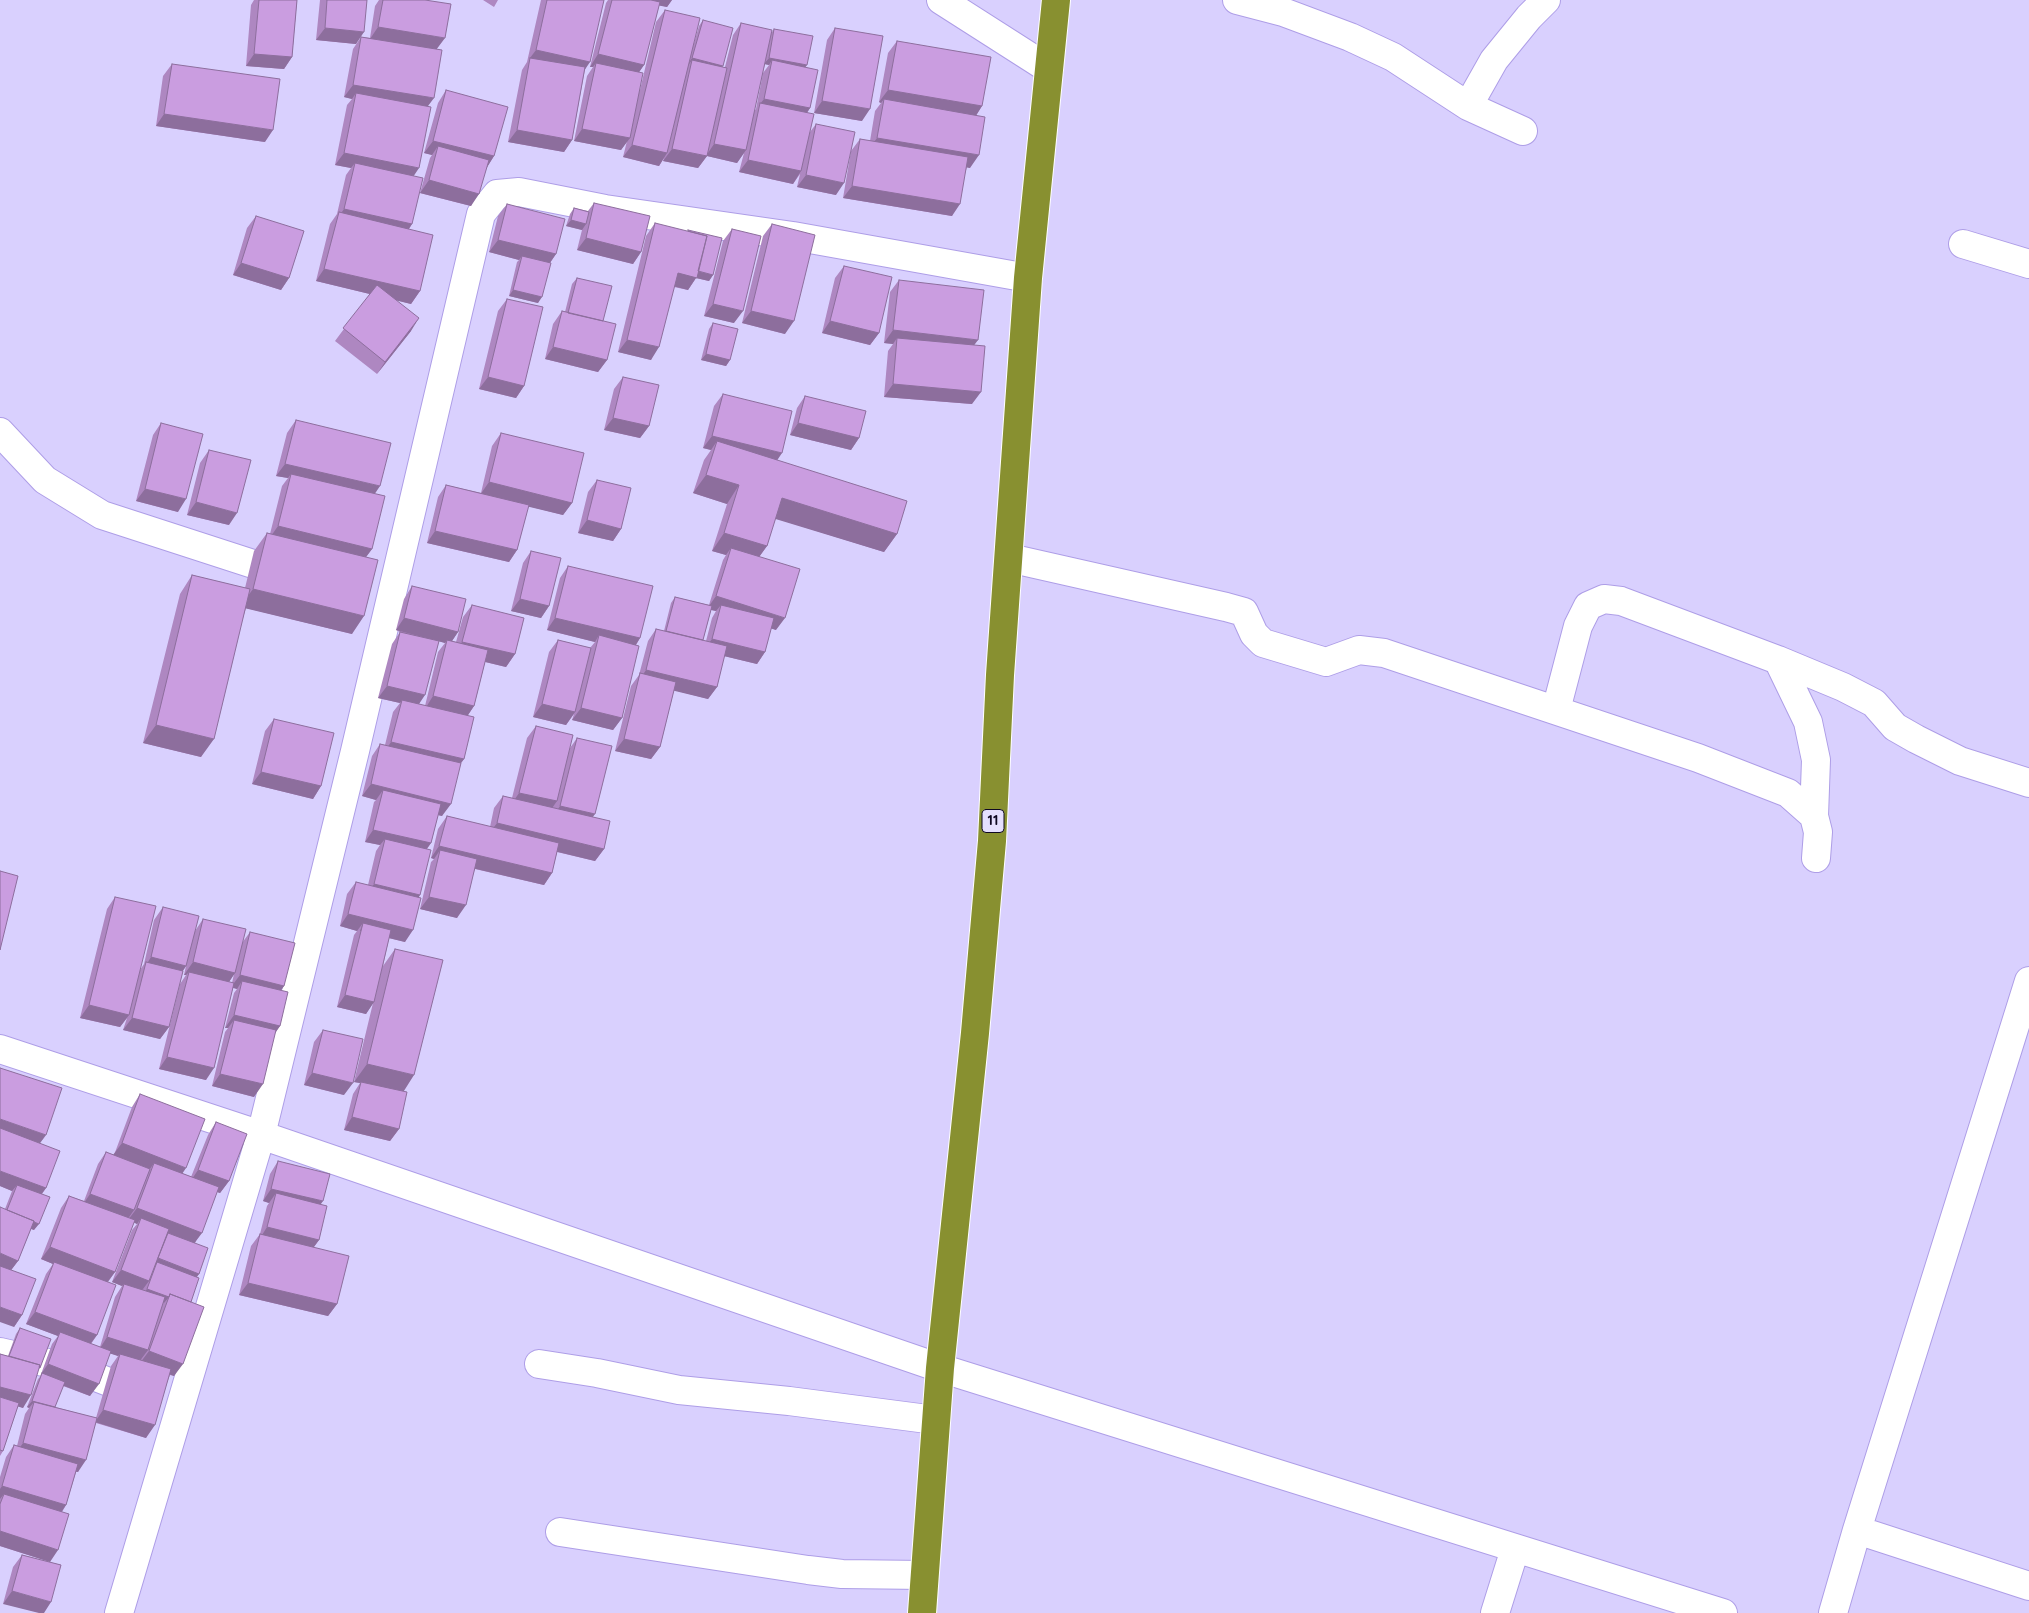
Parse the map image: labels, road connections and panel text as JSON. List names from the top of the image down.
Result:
{
  "streets": {
    "highway": ["11"]
  }
}
